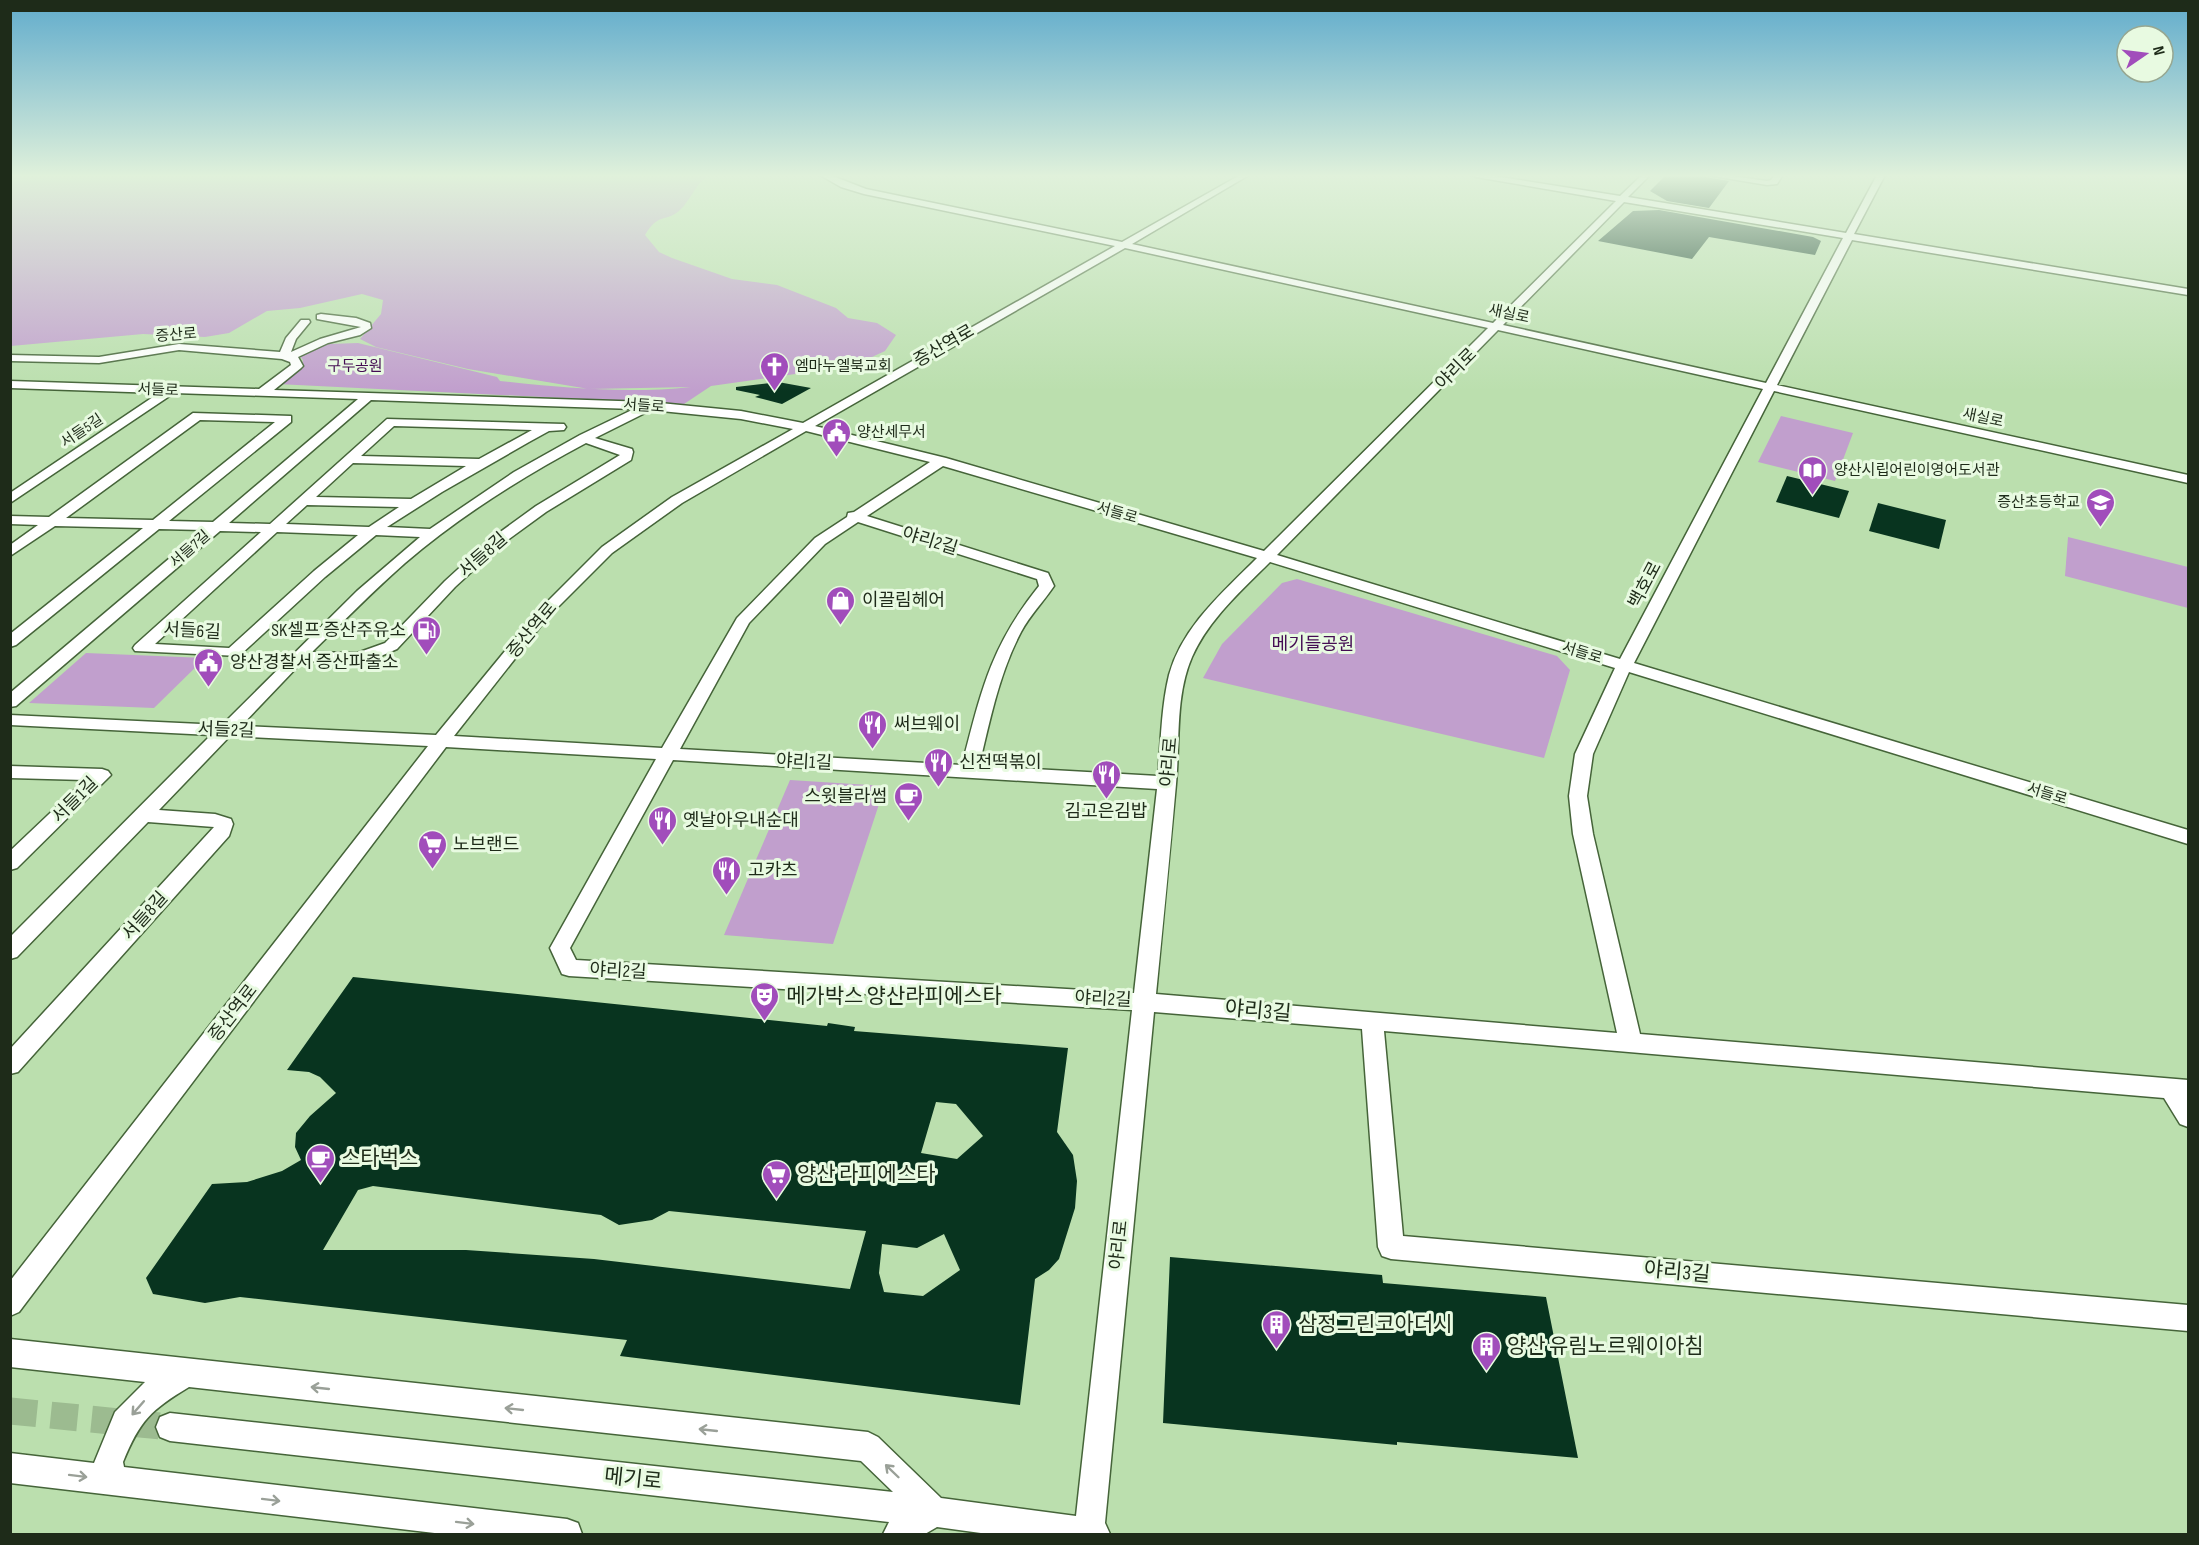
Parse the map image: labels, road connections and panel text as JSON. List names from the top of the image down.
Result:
{
  "streets": {
    "street": [
      "새실로",
      "증산로",
      "증산역로",
      "야리로",
      "서들로",
      "서들5길",
      "야리2길",
      "서들7길",
      "서들8길",
      "백호로",
      "서들6길",
      "서들2길",
      "야리1길",
      "서들1길",
      "야리3길",
      "메기로"
    ]
  },
  "crossings": [
    ["새실로", "야리로"],
    ["새실로", "백호로"],
    ["증산역로", "서들로"],
    ["증산역로", "서들2길"],
    ["증산역로", "야리1길"],
    ["야리로", "서들로"],
    ["야리로", "야리2길"],
    ["야리로", "야리1길"],
    ["야리로", "야리3길"],
    ["야리로", "메기로"],
    ["서들로", "서들5길"],
    ["서들로", "야리2길"],
    ["서들로", "서들7길"],
    ["서들로", "백호로"],
    ["야리2길", "야리1길"],
    ["야리2길", "야리3길"],
    ["백호로", "야리3길"],
    ["서들2길", "야리1길"]
  ],
  "parks": ["구두공원", "메기들공원"],
  "places": {
    "church": ["엠마누엘북교회"],
    "public building": ["양산세무서", "양산경찰서 증산파출소"],
    "library": ["양산시립어린이영어도서관"],
    "school or university": ["증산초등학교"],
    "shop": ["이끌림헤어"],
    "fuel station": ["SK셀프 증산주유소"],
    "restaurant": [
      "써브웨이",
      "신전떡볶이",
      "김고은김밥",
      "옛날아우내순대",
      "고카츠"
    ],
    "cafe": ["스윗블라썸", "스타벅스"],
    "supermarket": ["노브랜드", "양산 라피에스타"],
    "theatre": ["메가박스 양산라피에스타"],
    "building": ["삼정그린코아더시", "양산 유림노르웨이아침"]
  },
  "north": "right"
}
